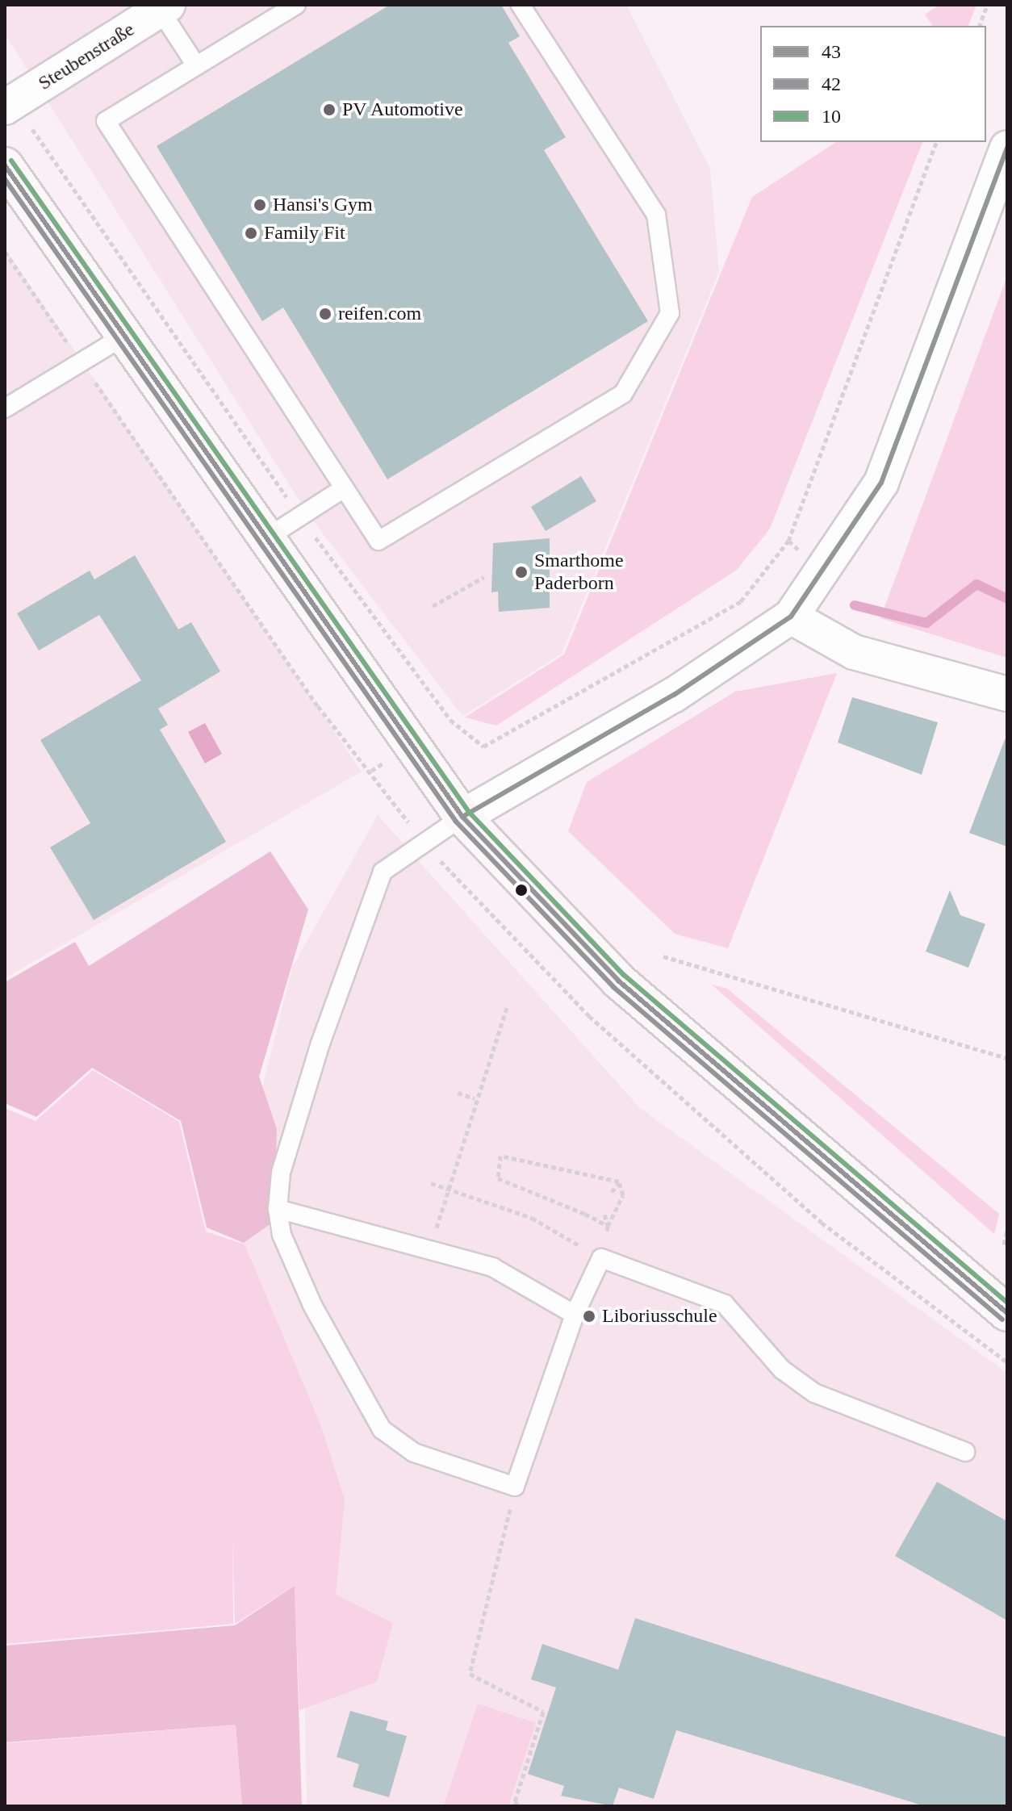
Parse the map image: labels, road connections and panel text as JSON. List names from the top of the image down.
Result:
{
  "streets": {
    "street": ["Steubenstraße"]
  },
  "places": [
    "PV Automotive",
    "Hansi's Gym",
    "Family Fit",
    "reifen.com",
    "Smarthome Paderborn",
    "Liboriusschule"
  ],
  "lines": ["transit line 43", "transit line 10", "transit line 42"],
  "legend": ["43", "42", "10"]
}
